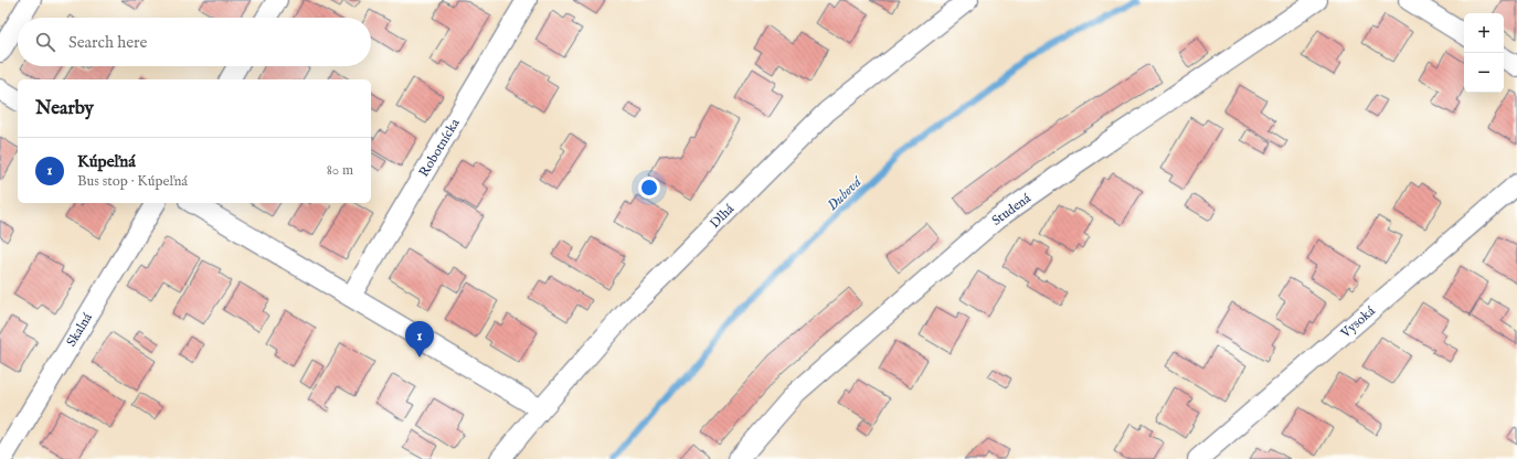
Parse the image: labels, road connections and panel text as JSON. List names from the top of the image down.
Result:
{
  "streets": {
    "street": [
      "Robotnícka",
      "Studená",
      "Dlhá",
      "Vysoká",
      "Skalná"
    ]
  },
  "water": ["Dubová"],
  "page": {
    "map_buttons": ["+", "−"],
    "search": "Search here",
    "heading": "Nearby",
    "list": [
      {
        "mark": "1",
        "name": "Kúpeľná",
        "note": "Bus stop · Kúpeľná",
        "value": "80 m"
      }
    ],
    "pins": "1"
  }
}
